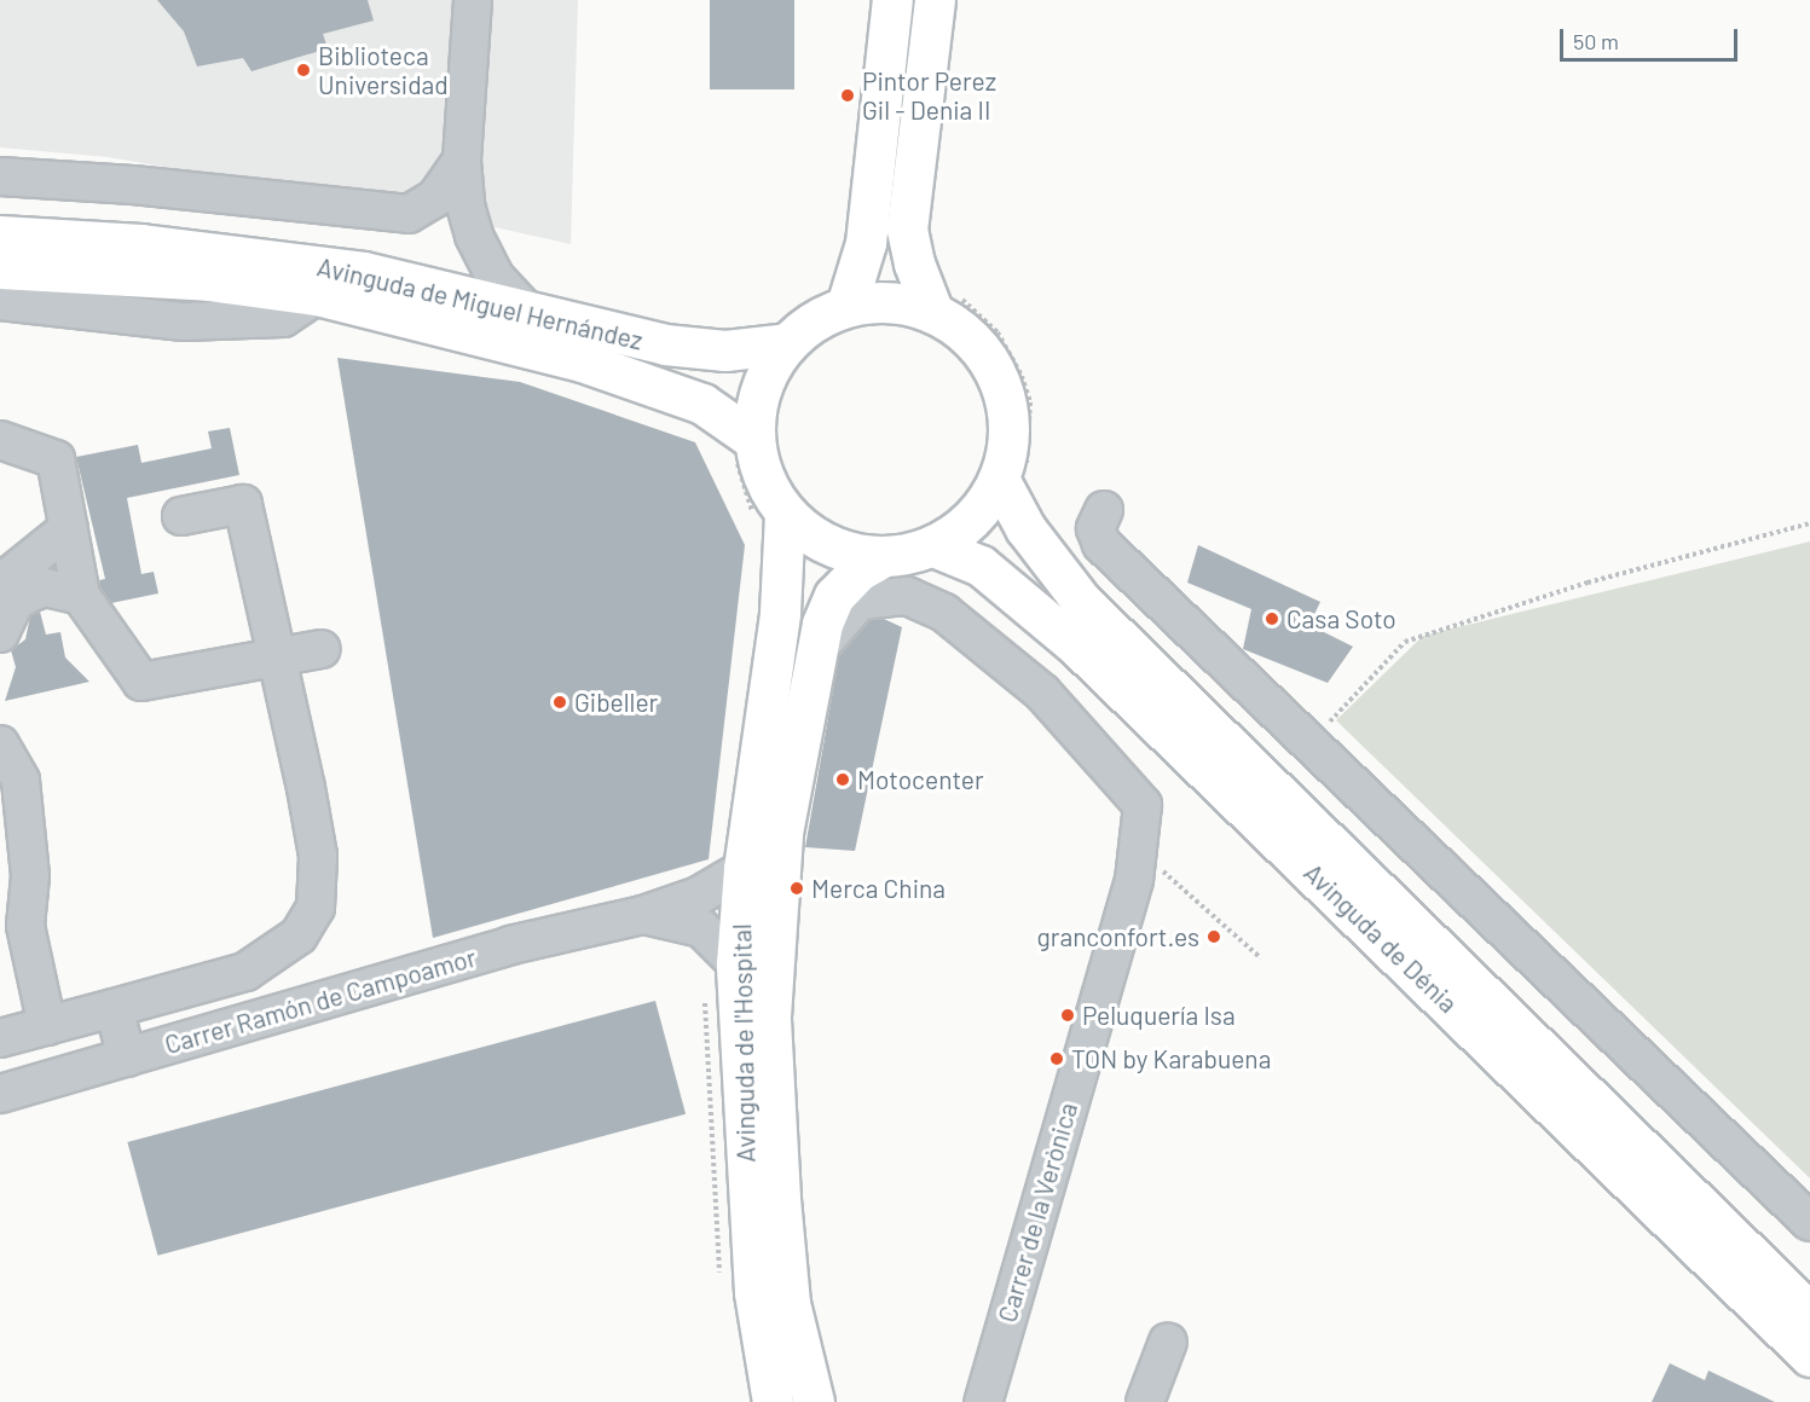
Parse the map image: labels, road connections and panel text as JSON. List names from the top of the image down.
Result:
{
  "streets": {
    "main road": ["Avinguda de Miguel Hernández", "Avinguda de Dénia", "Avinguda de l'Hospital"],
    "street": ["Carrer Ramón de Campoamor", "Carrer de la Verònica"]
  },
  "crossings": [
    ["Carrer Ramón de Campoamor", "Avinguda de l'Hospital"],
    ["Avinguda de l'Hospital", "Carrer de la Verònica"]
  ],
  "places": [
    "Biblioteca Universidad",
    "Pintor Perez Gil - Denia II",
    "Casa Soto",
    "Gibeller",
    "Motocenter",
    "Merca China",
    "granconfort.es",
    "Peluquería Isa",
    "TON by Karabuena"
  ],
  "scale_bar": "50 m"
}
